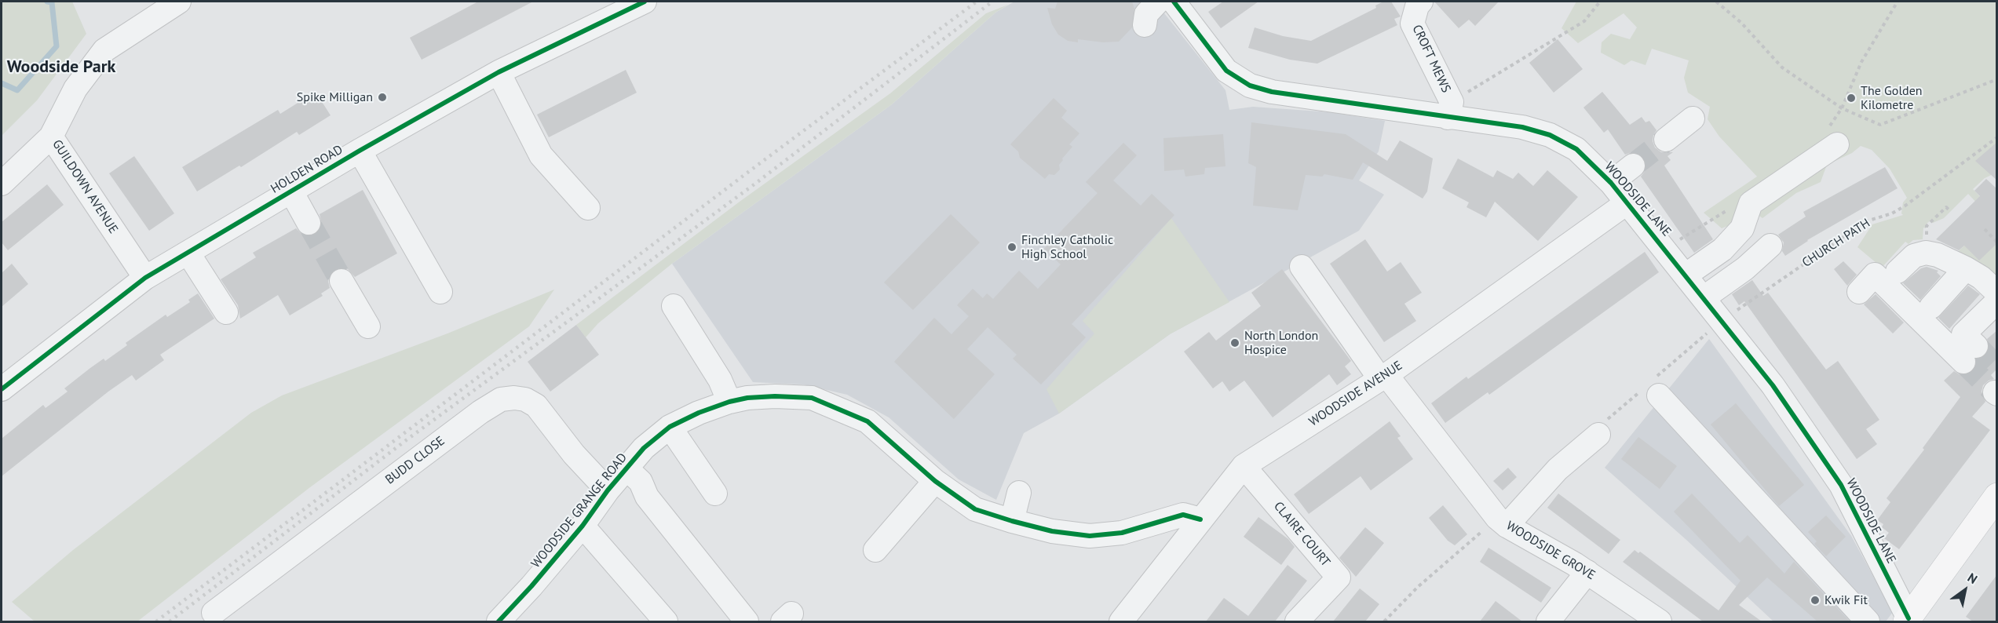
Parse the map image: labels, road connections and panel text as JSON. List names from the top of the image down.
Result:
{
  "streets": {
    "street": [
      "CROFT MEWS",
      "HOLDEN ROAD",
      "GUILDOWN AVENUE",
      "WOODSIDE LANE",
      "WOODSIDE AVENUE",
      "BUDD CLOSE",
      "WOODSIDE GRANGE ROAD",
      "CLAIRE COURT",
      "WOODSIDE GROVE"
    ],
    "path": ["CHURCH PATH"]
  },
  "crossings": [
    ["CROFT MEWS", "WOODSIDE LANE"],
    ["HOLDEN ROAD", "GUILDOWN AVENUE"],
    ["WOODSIDE LANE", "CHURCH PATH"],
    ["WOODSIDE LANE", "WOODSIDE AVENUE"],
    ["WOODSIDE AVENUE", "WOODSIDE GRANGE ROAD"],
    ["WOODSIDE AVENUE", "CLAIRE COURT"],
    ["WOODSIDE AVENUE", "WOODSIDE GROVE"],
    ["BUDD CLOSE", "WOODSIDE GRANGE ROAD"]
  ],
  "districts": ["Woodside Park"],
  "places": [
    "Spike Milligan",
    "The Golden Kilometre",
    "Finchley Catholic High School",
    "North London Hospice",
    "Kwik Fit"
  ],
  "north": "top right"
}
